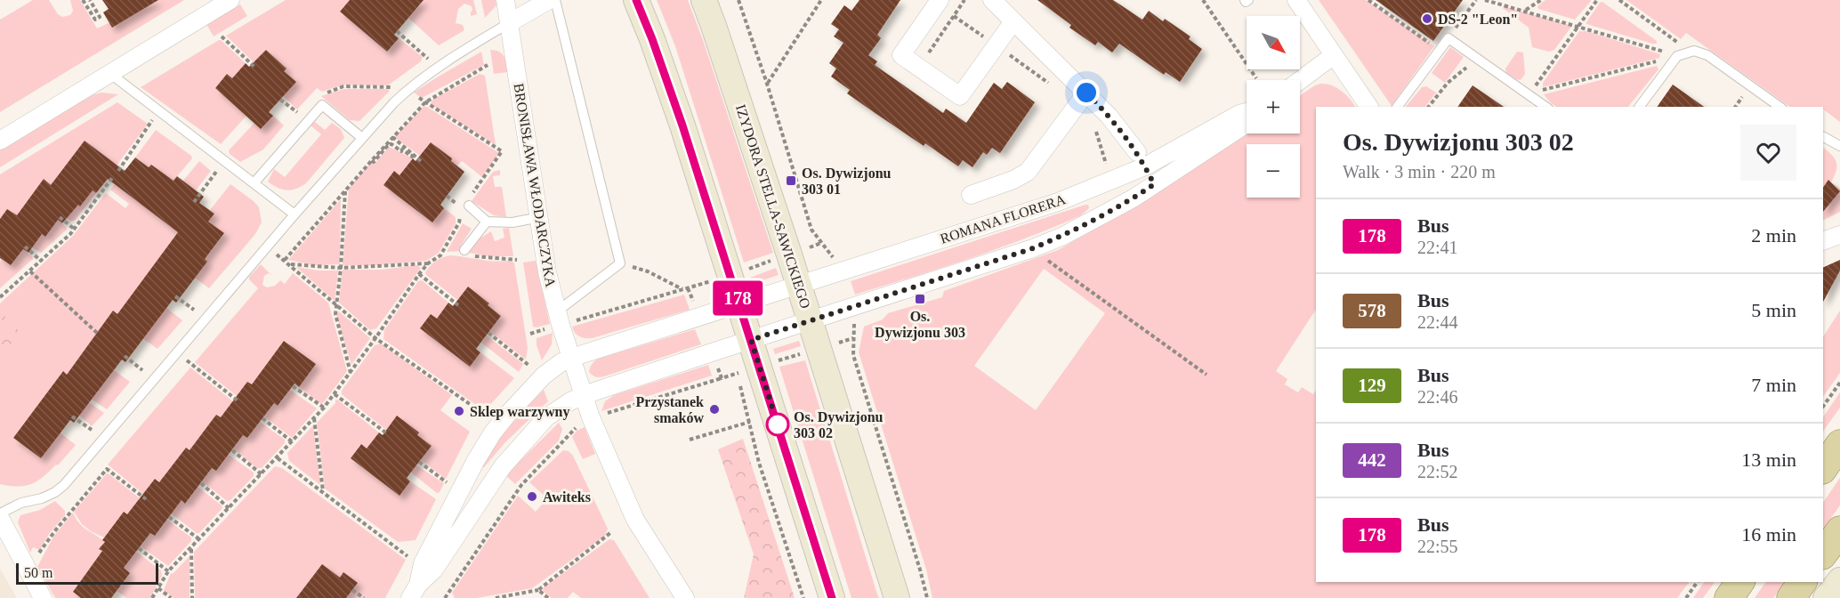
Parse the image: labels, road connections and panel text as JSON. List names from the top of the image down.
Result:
{
  "streets": {
    "main road": ["IZYDORA STELLA-SAWICKIEGO"],
    "street": ["BRONISŁAWA WŁODARCZYKA", "ROMANA FLORERA"]
  },
  "crossings": [
    ["BRONISŁAWA WŁODARCZYKA", "ROMANA FLORERA"],
    ["IZYDORA STELLA-SAWICKIEGO", "ROMANA FLORERA"]
  ],
  "places": {
    "other": [
      "DS-2 \"Leon\"",
      "Przystanek smaków",
      "Sklep warzywny",
      "Os. Dywizjonu 303 02",
      "Awiteks"
    ],
    "transit": ["Os. Dywizjonu 303 01", "Os. Dywizjonu 303"]
  },
  "lines": ["bus line 178"],
  "scale_bar": "50 m",
  "north": "bottom right",
  "page": {
    "on_map": "178",
    "map_buttons": ["+", "−"],
    "heading": ["Os. Dywizjonu 303 02", "Walk · 3 min · 220 m"],
    "list": [
      {
        "mark": "178",
        "name": "Bus",
        "note": "22:41",
        "value": "2 min"
      },
      {
        "mark": "578",
        "name": "Bus",
        "note": "22:44",
        "value": "5 min"
      },
      {
        "mark": "129",
        "name": "Bus",
        "note": "22:46",
        "value": "7 min"
      },
      {
        "mark": "442",
        "name": "Bus",
        "note": "22:52",
        "value": "13 min"
      },
      {
        "mark": "178",
        "name": "Bus",
        "note": "22:55",
        "value": "16 min"
      }
    ],
    "scale": "50 m"
  }
}
